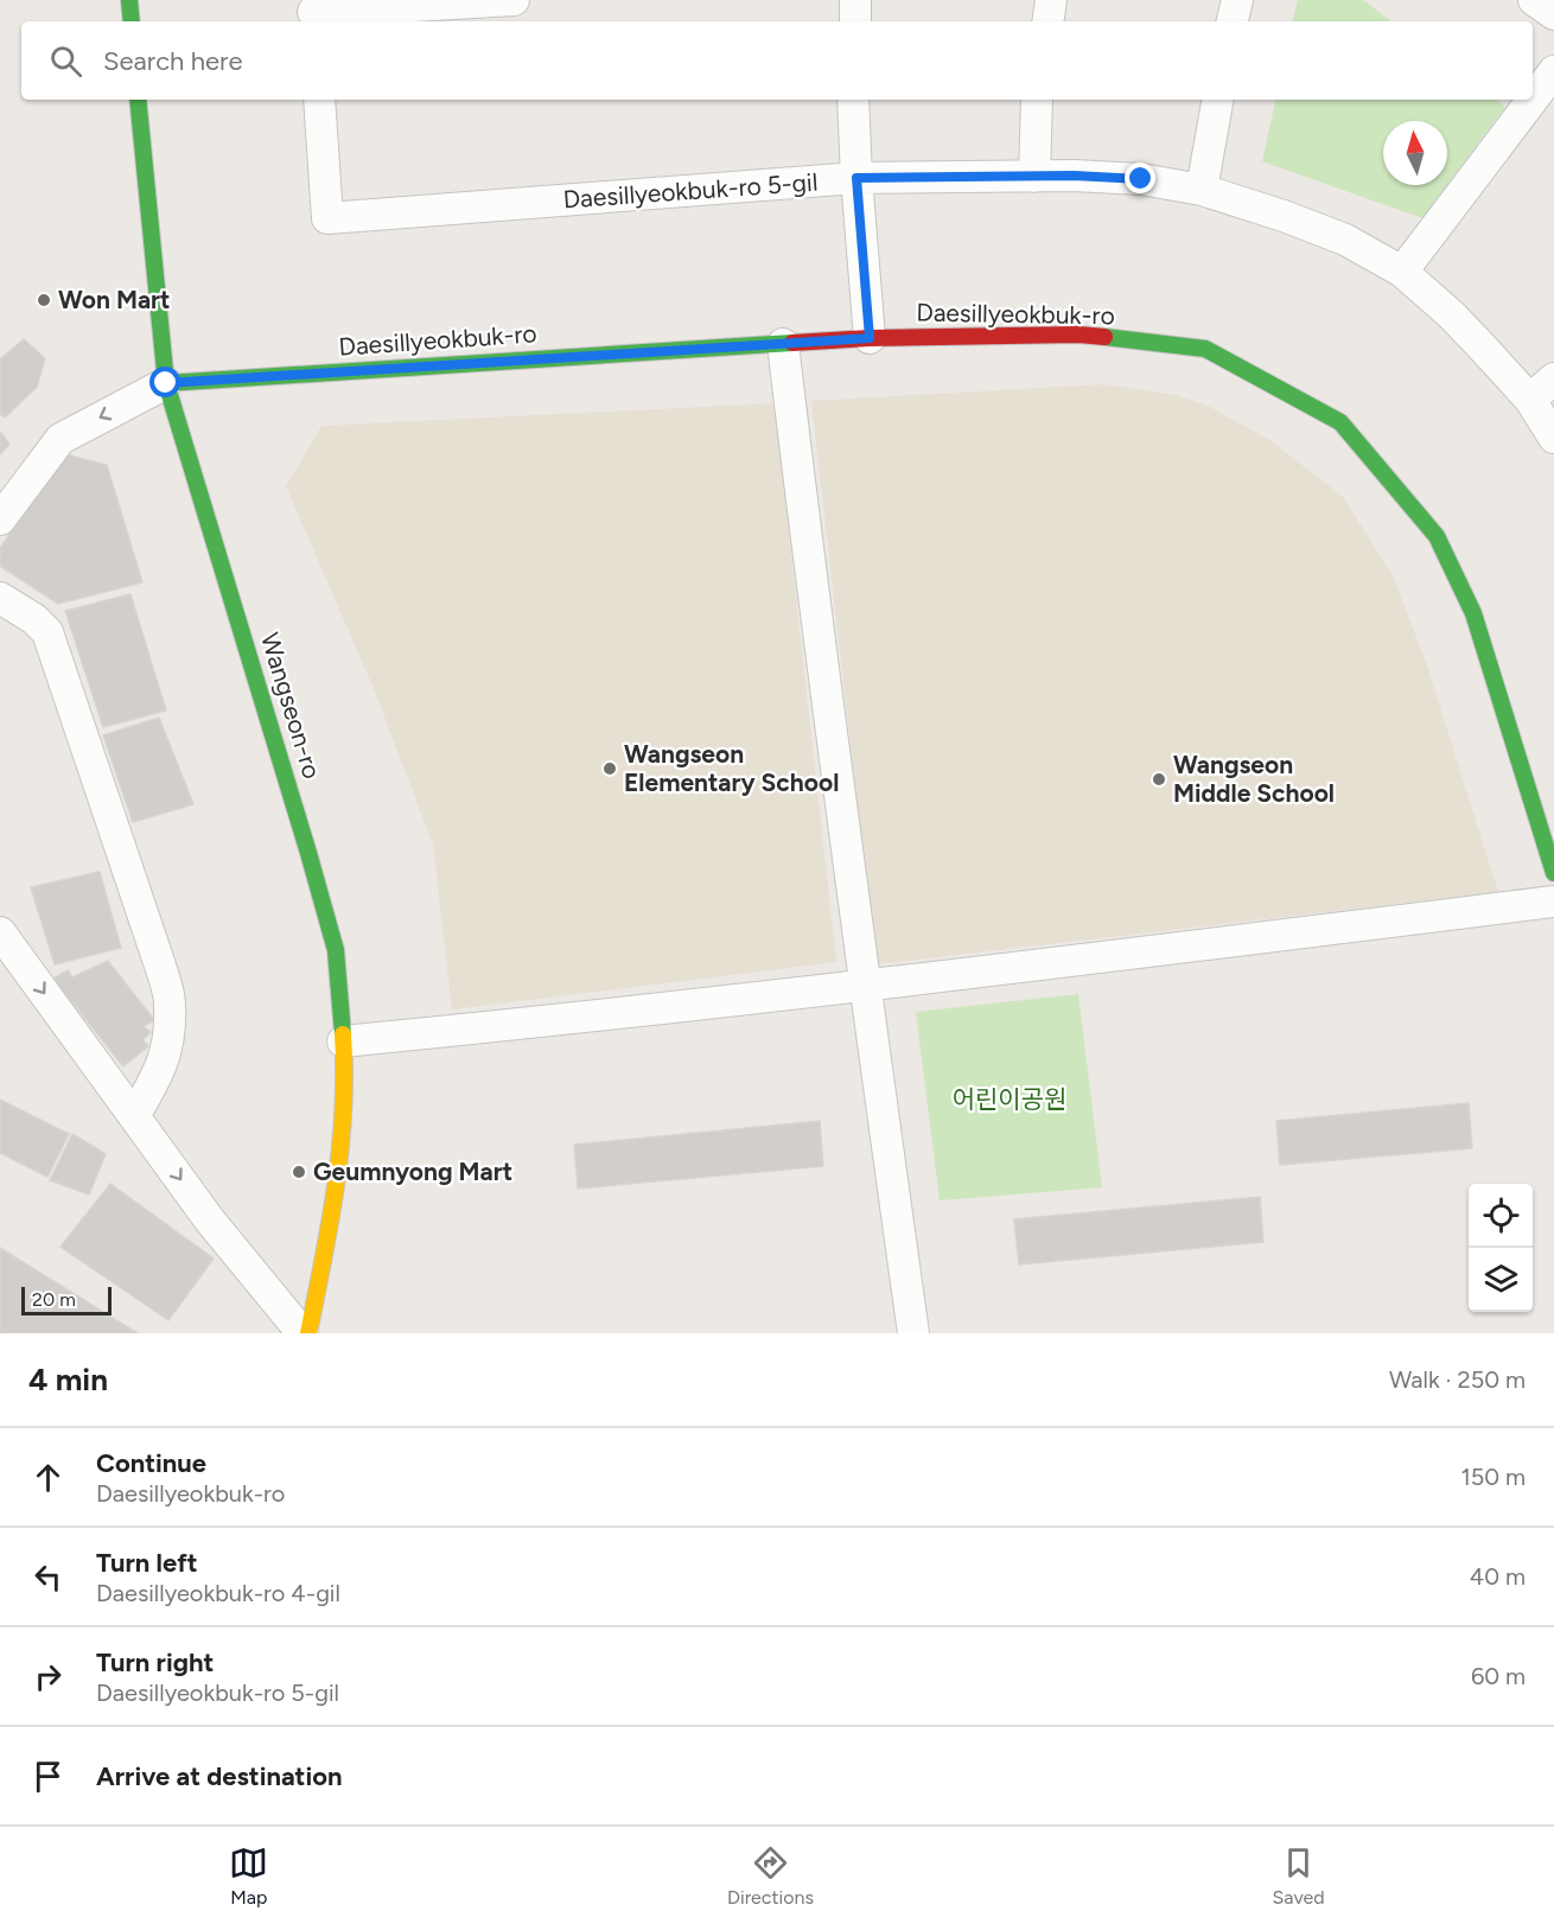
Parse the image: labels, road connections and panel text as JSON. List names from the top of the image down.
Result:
{
  "streets": {
    "street": ["Daesillyeokbuk-ro 5-gil", "Daesillyeokbuk-ro", "Wangseon-ro"]
  },
  "crossings": [
    ["Daesillyeokbuk-ro", "Wangseon-ro"]
  ],
  "parks": ["어린이공원"],
  "places": [
    "Won Mart",
    "Wangseon Elementary School",
    "Wangseon Middle School",
    "Geumnyong Mart"
  ],
  "scale_bar": "20 m",
  "north": "top",
  "page": {
    "search": "Search here",
    "scale": "20 m",
    "heading": ["4 min", "Walk · 250 m"],
    "list": [
      ["Continue", "Daesillyeokbuk-ro", "150 m"],
      ["Turn left", "Daesillyeokbuk-ro 4-gil", "40 m"],
      ["Turn right", "Daesillyeokbuk-ro 5-gil", "60 m"],
      "Arrive at destination"
    ],
    "nav": ["Map", "Directions", "Saved"]
  }
}
